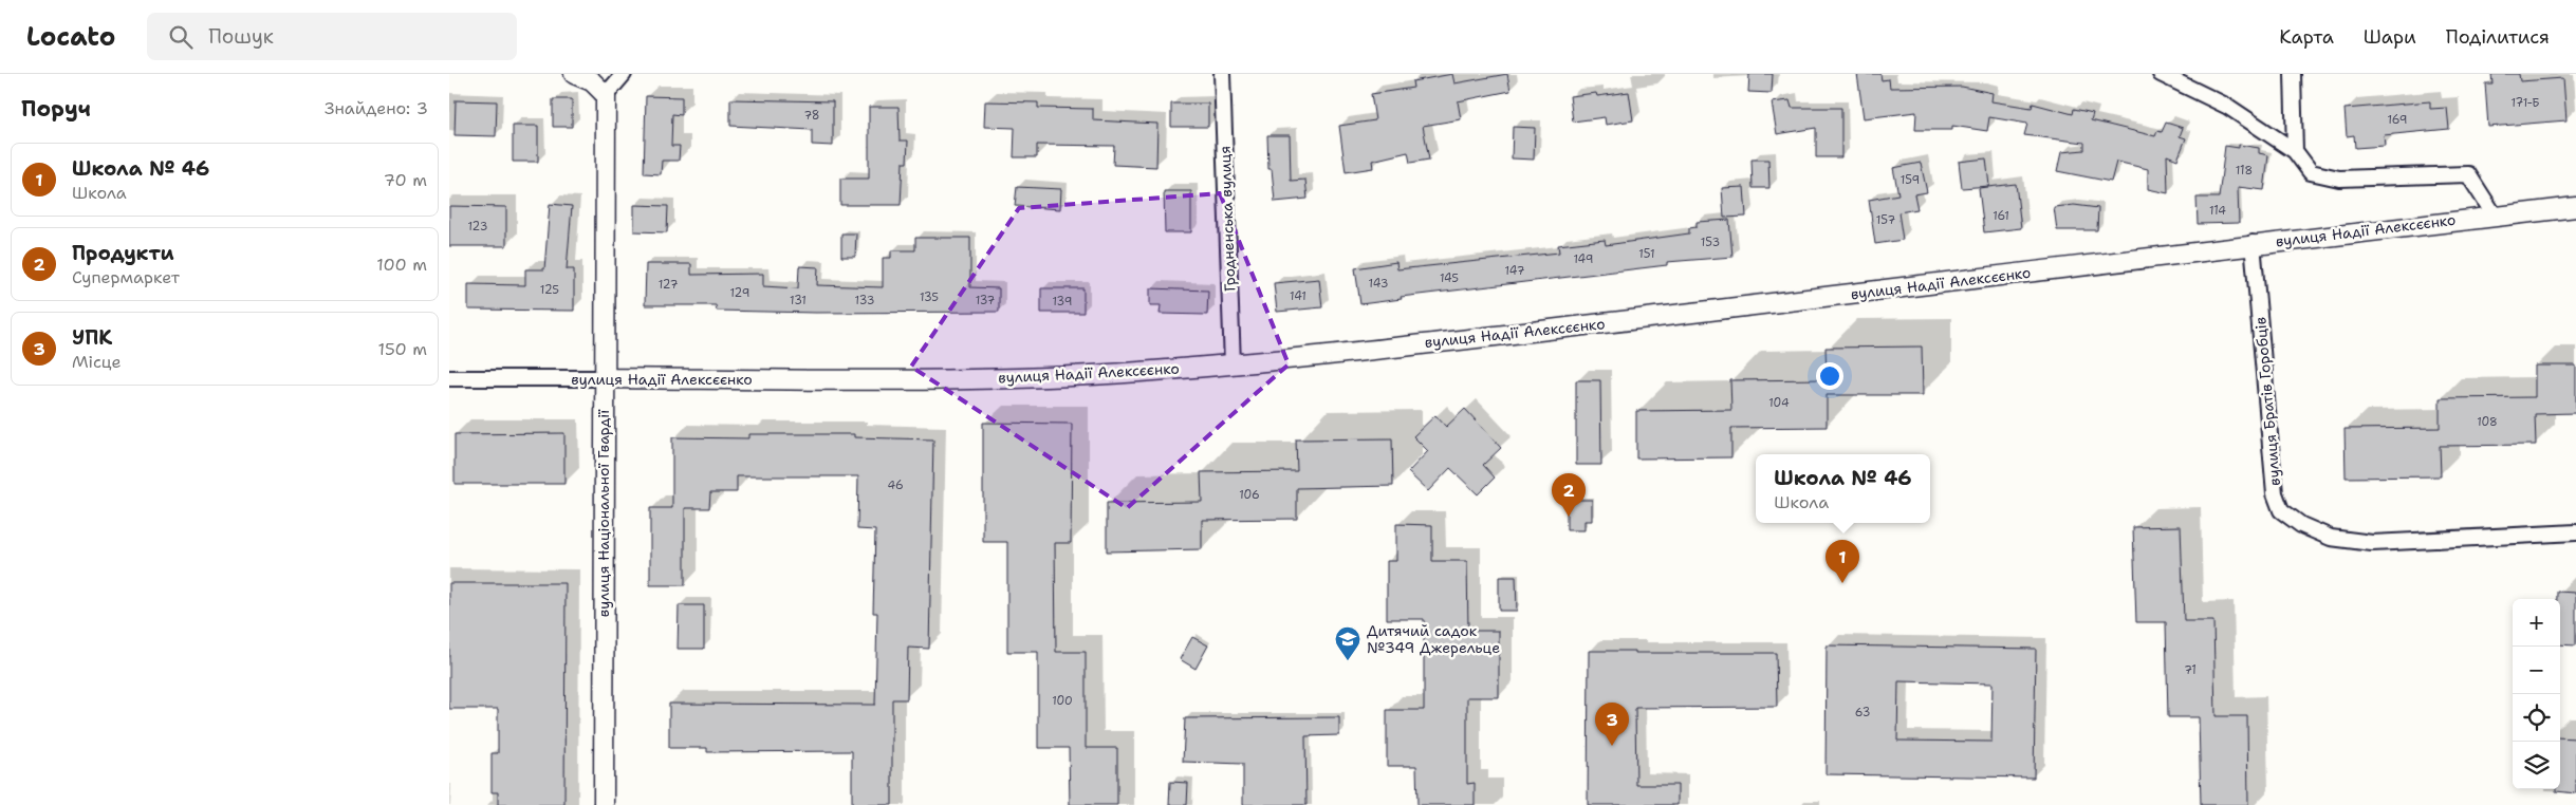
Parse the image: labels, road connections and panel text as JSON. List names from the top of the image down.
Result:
{
  "streets": {
    "street": [
      "Гродненська вулиця",
      "вулиця Надії Алексєєнко",
      "вулиця Братів Горобців",
      "вулиця Національної Гвардії"
    ]
  },
  "crossings": [
    ["Гродненська вулиця", "вулиця Надії Алексєєнко"],
    ["вулиця Надії Алексєєнко", "вулиця Братів Горобців"],
    ["вулиця Надії Алексєєнко", "вулиця Національної Гвардії"]
  ],
  "places": {
    "school or university": ["Дитячий садок №349 Джерельце"]
  },
  "house_numbers": [
    "171-Б",
    "78",
    "169",
    "118",
    "159",
    "114",
    "161",
    "157",
    "123",
    "153",
    "151",
    "149",
    "147",
    "145",
    "143",
    "127",
    "125",
    "129",
    "141",
    "135",
    "131",
    "133",
    "137",
    "139",
    "104",
    "108",
    "46",
    "106",
    "71",
    "100",
    "63"
  ],
  "page": {
    "header": "Locato",
    "search": "Пошук",
    "nav": ["Карта", "Шари", "Поділитися"],
    "heading": ["Поруч", "Знайдено: 3"],
    "list": [
      {
        "mark": "1",
        "name": "Школа № 46",
        "note": "Школа",
        "value": "70 m"
      },
      {
        "mark": "2",
        "name": "Продукти",
        "note": "Супермаркет",
        "value": "100 m"
      },
      {
        "mark": "3",
        "name": "УПК",
        "note": "Місце",
        "value": "150 m"
      }
    ],
    "popup": ["Школа № 46", "Школа"],
    "pins": ["2", "1", "3"],
    "map_buttons": ["+", "−"]
  }
}
